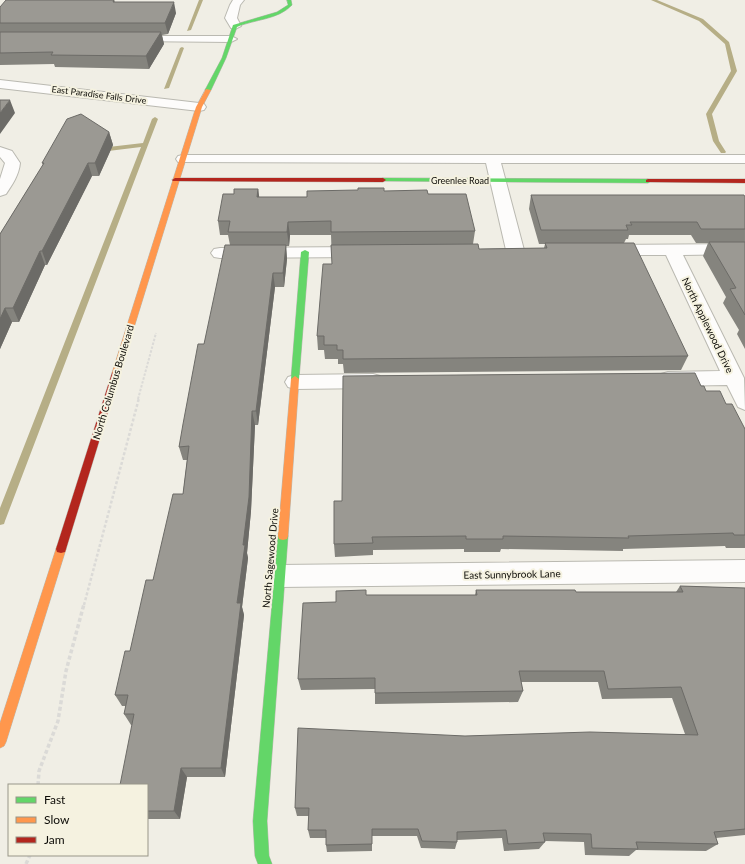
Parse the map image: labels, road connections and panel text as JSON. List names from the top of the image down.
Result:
{
  "streets": {
    "street": [
      "East Paradise Falls Drive",
      "Greenlee Road",
      "North Applewood Drive",
      "North Columbus Boulevard",
      "North Sagewood Drive",
      "East Sunnybrook Lane"
    ]
  },
  "crossings": [
    ["East Paradise Falls Drive", "North Columbus Boulevard"],
    ["Greenlee Road", "North Columbus Boulevard"],
    ["North Sagewood Drive", "East Sunnybrook Lane"]
  ],
  "legend": ["Fast", "Slow", "Jam"]
}
